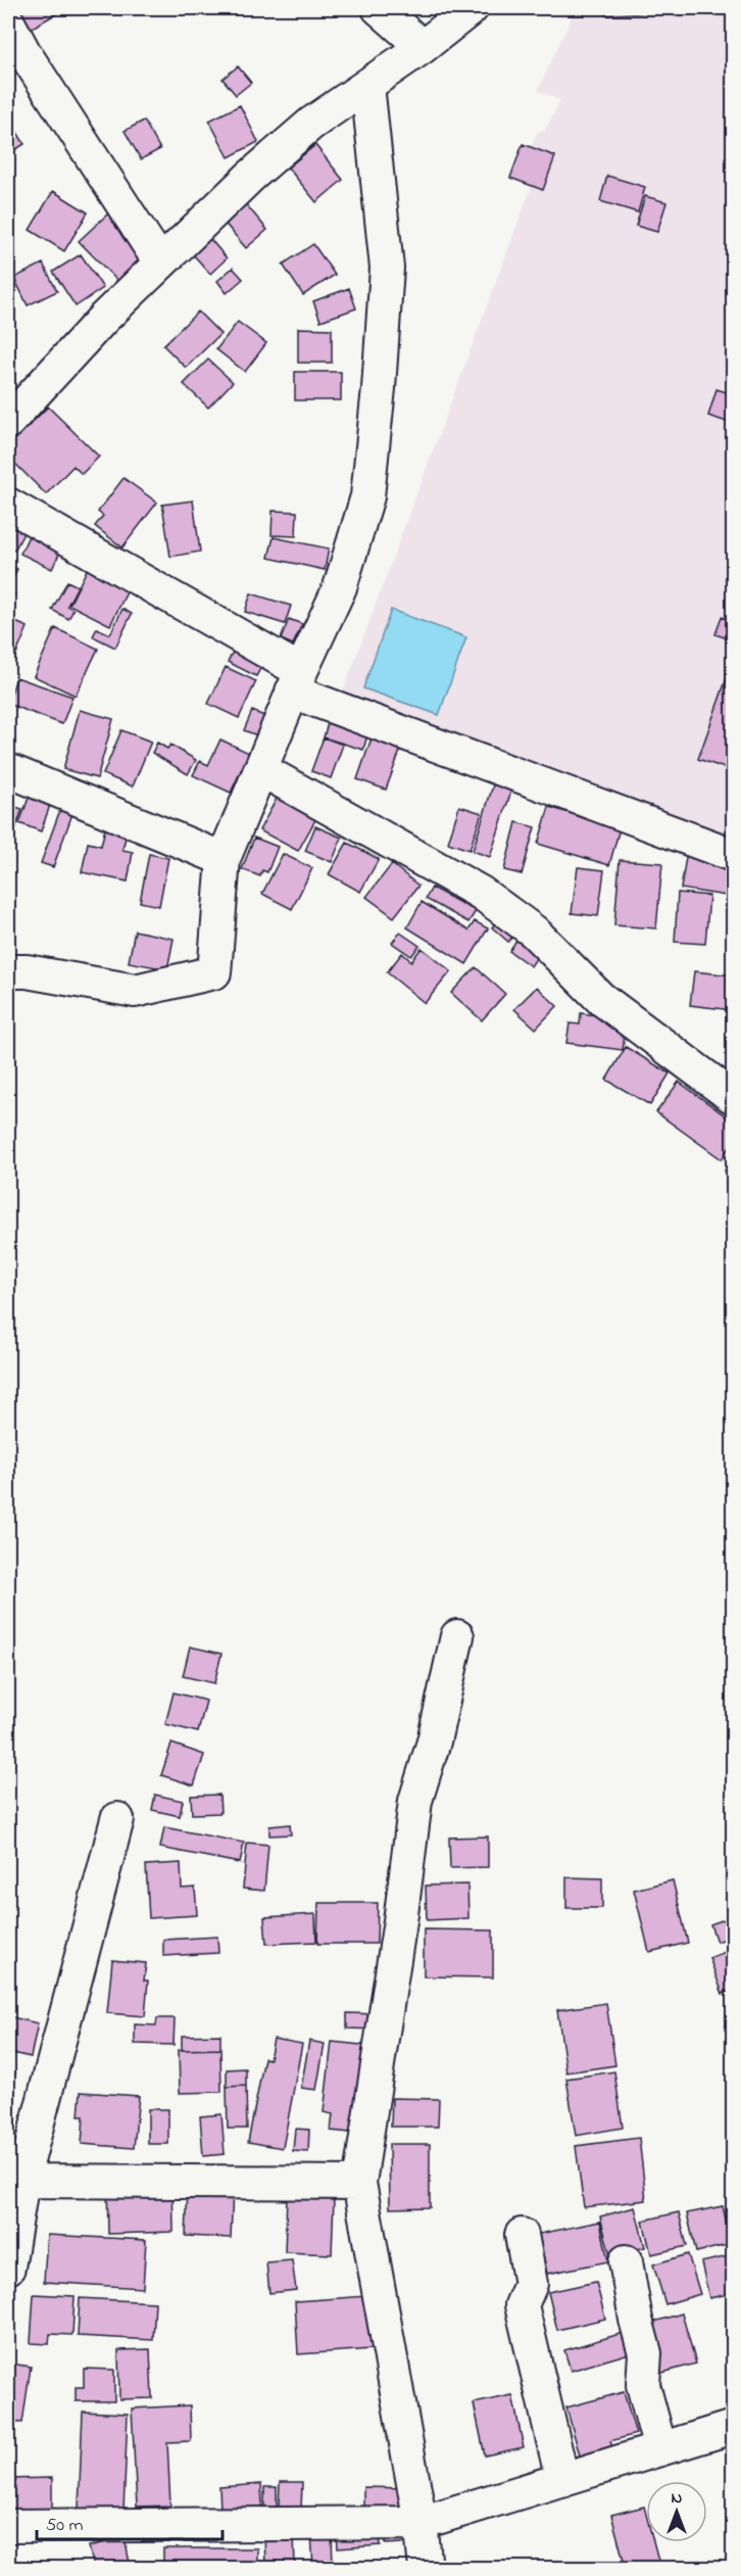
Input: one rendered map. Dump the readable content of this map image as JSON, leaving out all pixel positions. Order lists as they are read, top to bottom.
{
  "scale_bar": "50 m",
  "north": "top"
}
